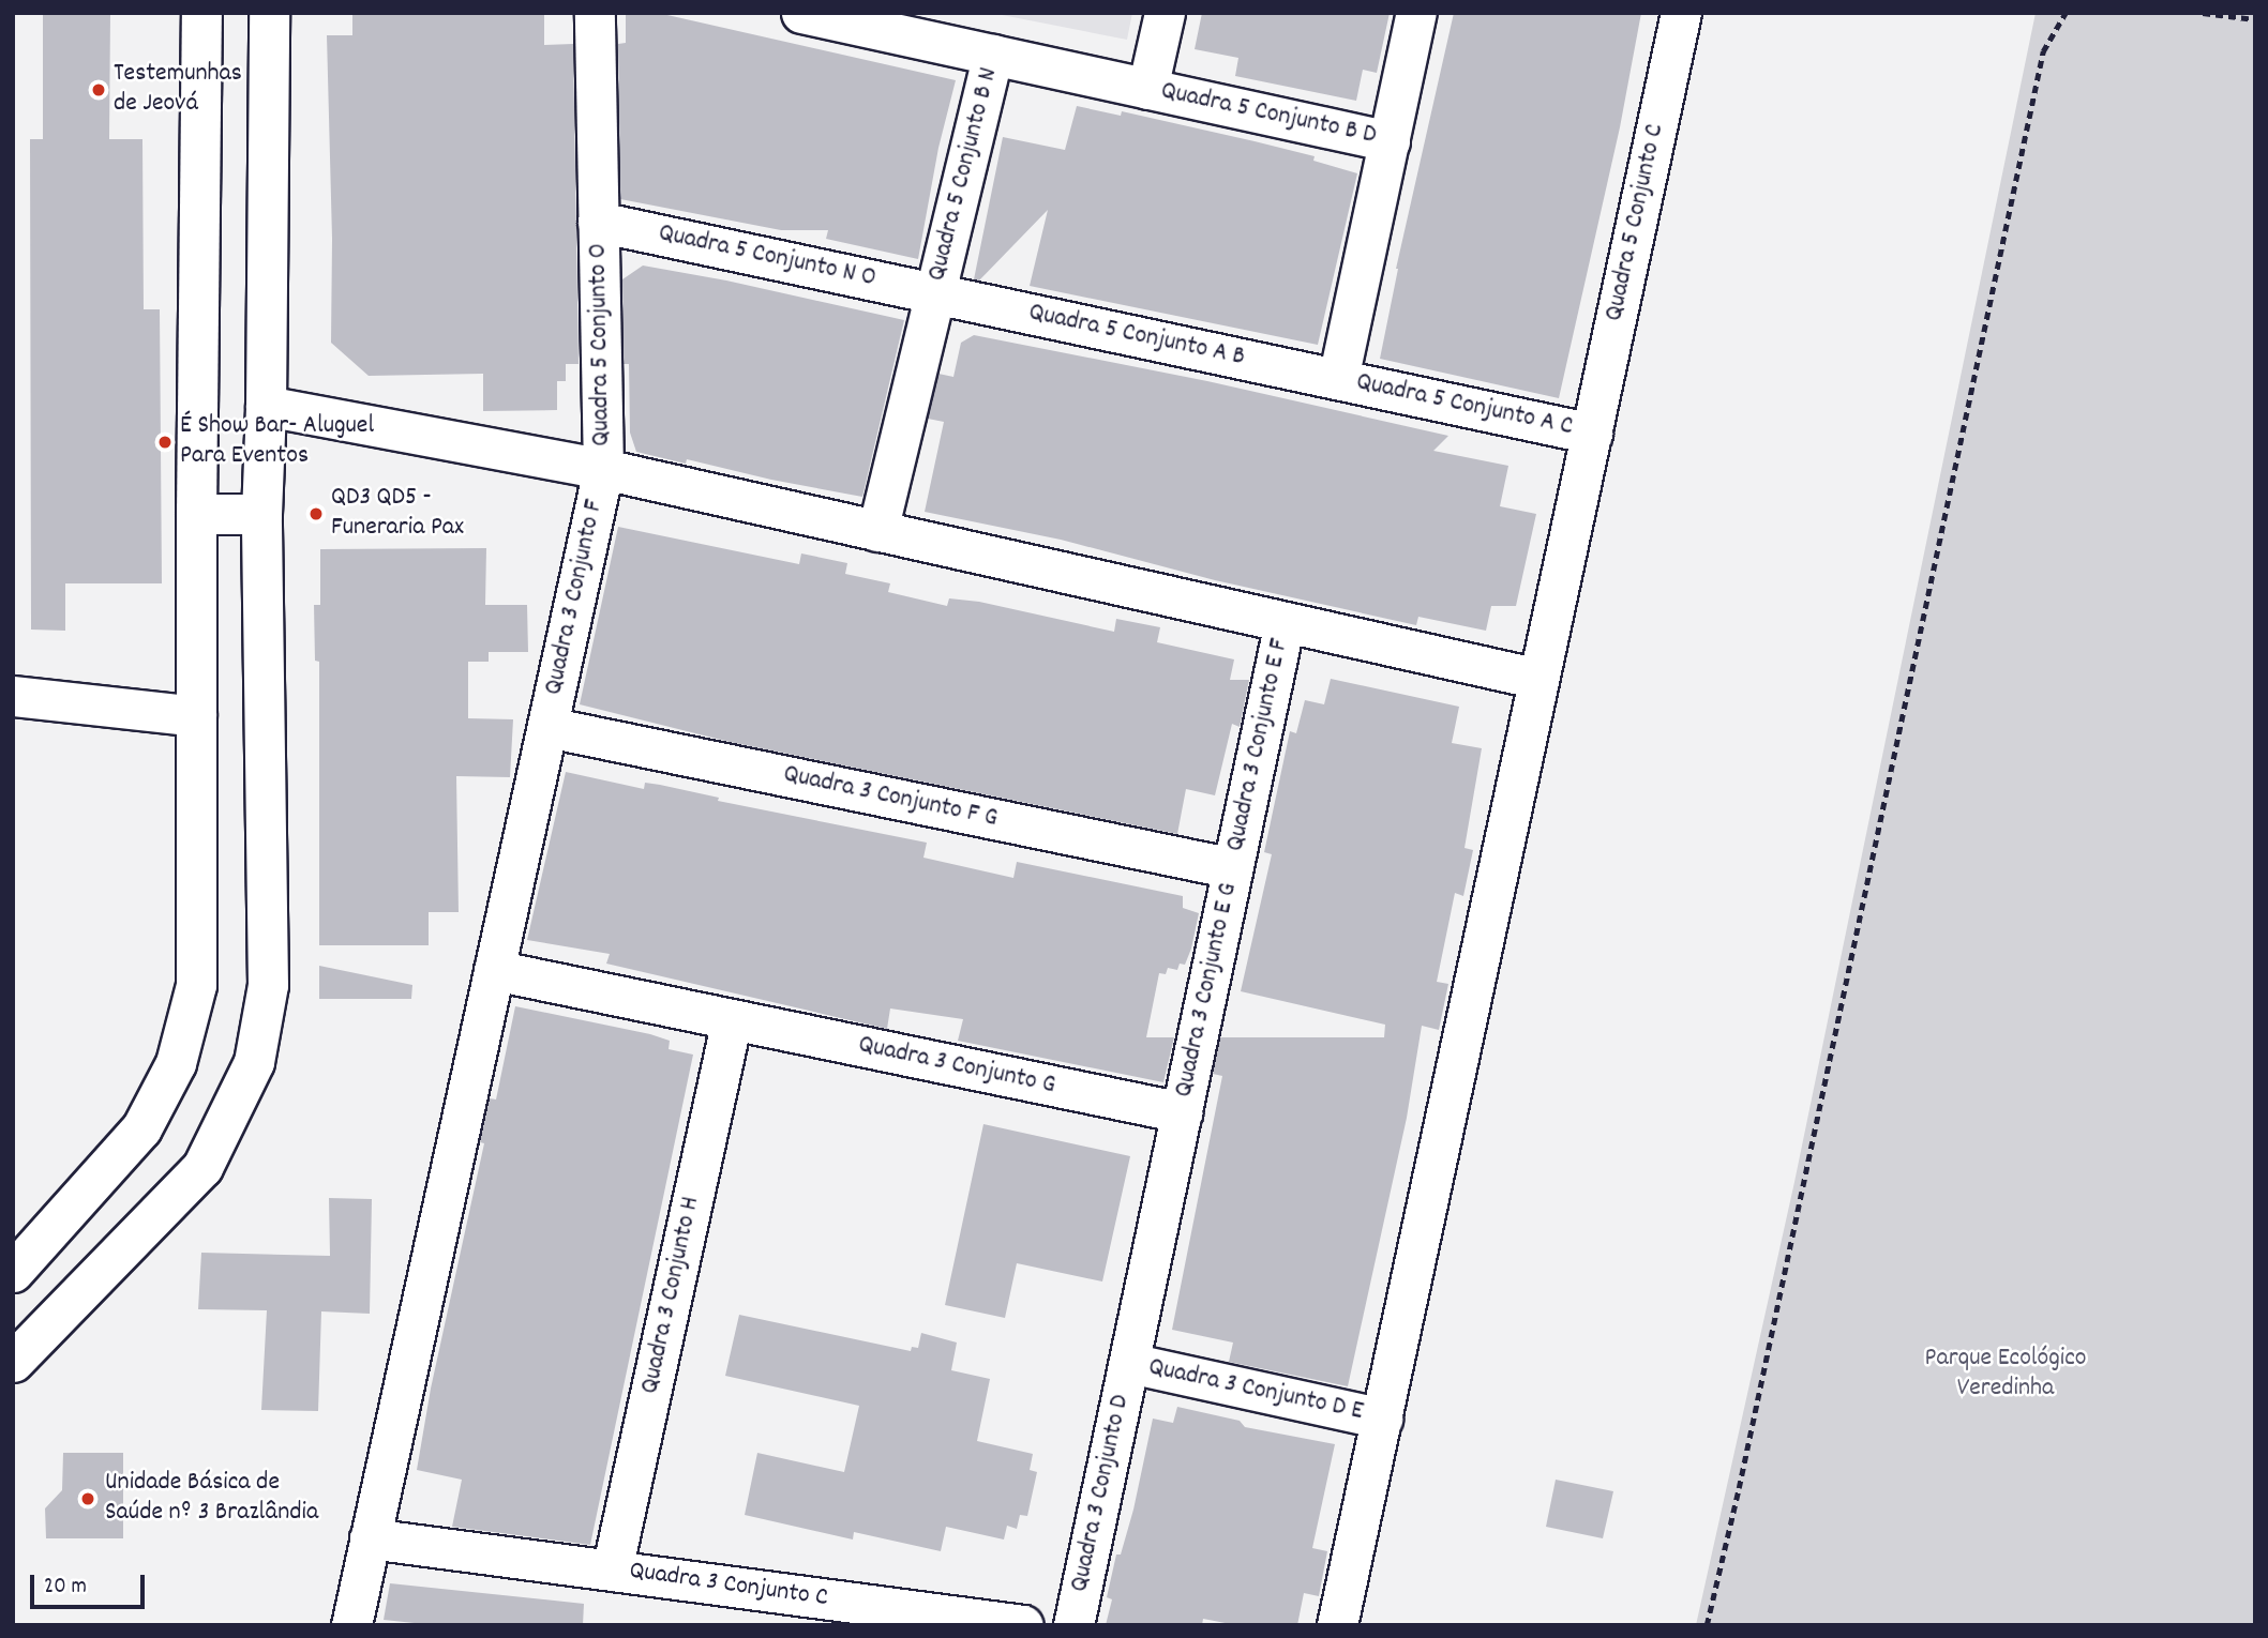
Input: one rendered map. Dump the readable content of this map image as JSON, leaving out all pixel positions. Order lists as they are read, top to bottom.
{
  "streets": {
    "street": [
      "Quadra 5 Conjunto B D",
      "Quadra 5 Conjunto B N",
      "Quadra 5 Conjunto C",
      "Quadra 5 Conjunto N O",
      "Quadra 5 Conjunto A B",
      "Quadra 5 Conjunto O",
      "Quadra 5 Conjunto A C",
      "Quadra 3 Conjunto F",
      "Quadra 3 Conjunto E F",
      "Quadra 3 Conjunto F G",
      "Quadra 3 Conjunto E G",
      "Quadra 3 Conjunto G",
      "Quadra 3 Conjunto H",
      "Quadra 3 Conjunto D E",
      "Quadra 3 Conjunto D",
      "Quadra 3 Conjunto C"
    ]
  },
  "crossings": [
    ["Quadra 5 Conjunto B D", "Quadra 5 Conjunto B N"],
    ["Quadra 5 Conjunto B N", "Quadra 5 Conjunto N O"],
    ["Quadra 5 Conjunto B N", "Quadra 5 Conjunto A B"],
    ["Quadra 5 Conjunto C", "Quadra 5 Conjunto A C"],
    ["Quadra 5 Conjunto C", "Quadra 3 Conjunto D E"],
    ["Quadra 5 Conjunto N O", "Quadra 5 Conjunto A B"],
    ["Quadra 5 Conjunto N O", "Quadra 5 Conjunto O"],
    ["Quadra 5 Conjunto A B", "Quadra 5 Conjunto A C"],
    ["Quadra 5 Conjunto O", "Quadra 3 Conjunto F"],
    ["Quadra 3 Conjunto F", "Quadra 3 Conjunto F G"],
    ["Quadra 3 Conjunto E F", "Quadra 3 Conjunto F G"],
    ["Quadra 3 Conjunto E F", "Quadra 3 Conjunto E G"],
    ["Quadra 3 Conjunto F G", "Quadra 3 Conjunto E G"],
    ["Quadra 3 Conjunto E G", "Quadra 3 Conjunto G"],
    ["Quadra 3 Conjunto E G", "Quadra 3 Conjunto D E"],
    ["Quadra 3 Conjunto E G", "Quadra 3 Conjunto D"],
    ["Quadra 3 Conjunto G", "Quadra 3 Conjunto H"],
    ["Quadra 3 Conjunto H", "Quadra 3 Conjunto C"],
    ["Quadra 3 Conjunto D E", "Quadra 3 Conjunto D"]
  ],
  "parks": ["Parque Ecológico Veredinha"],
  "places": [
    "Testemunhas de Jeová",
    "É Show Bar- Aluguel Para Eventos",
    "QD3 QD5 - Funeraria Pax",
    "Unidade Básica de Saúde nº 3 Brazlândia"
  ],
  "scale_bar": "20 m"
}
